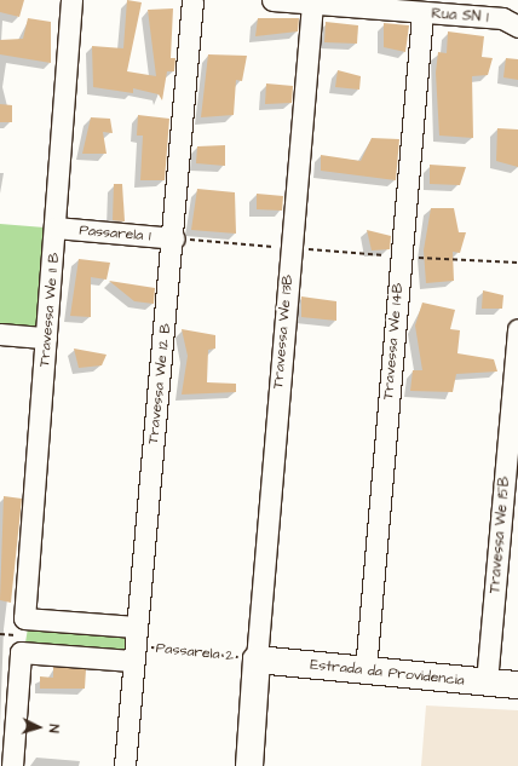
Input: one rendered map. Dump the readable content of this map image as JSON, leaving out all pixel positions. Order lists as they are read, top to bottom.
{
  "streets": {
    "main road": ["Travessa We 13B", "Estrada da Providencia"],
    "street": [
      "Rua SN 1",
      "Passarela 1",
      "Travessa We 11 B",
      "Travessa We 14B",
      "Travessa We 12 B",
      "Travessa We 15B"
    ],
    "path": ["Passarela 2"]
  },
  "crossings": [
    ["Rua SN 1", "Travessa We 13B"],
    ["Rua SN 1", "Travessa We 14B"],
    ["Passarela 1", "Travessa We 11 B"],
    ["Passarela 1", "Travessa We 12 B"],
    ["Travessa We 13B", "Passarela 2"],
    ["Travessa We 13B", "Estrada da Providencia"],
    ["Travessa We 14B", "Estrada da Providencia"],
    ["Travessa We 12 B", "Passarela 2"],
    ["Travessa We 15B", "Estrada da Providencia"],
    ["Passarela 2", "Estrada da Providencia"]
  ],
  "north": "right"
}
